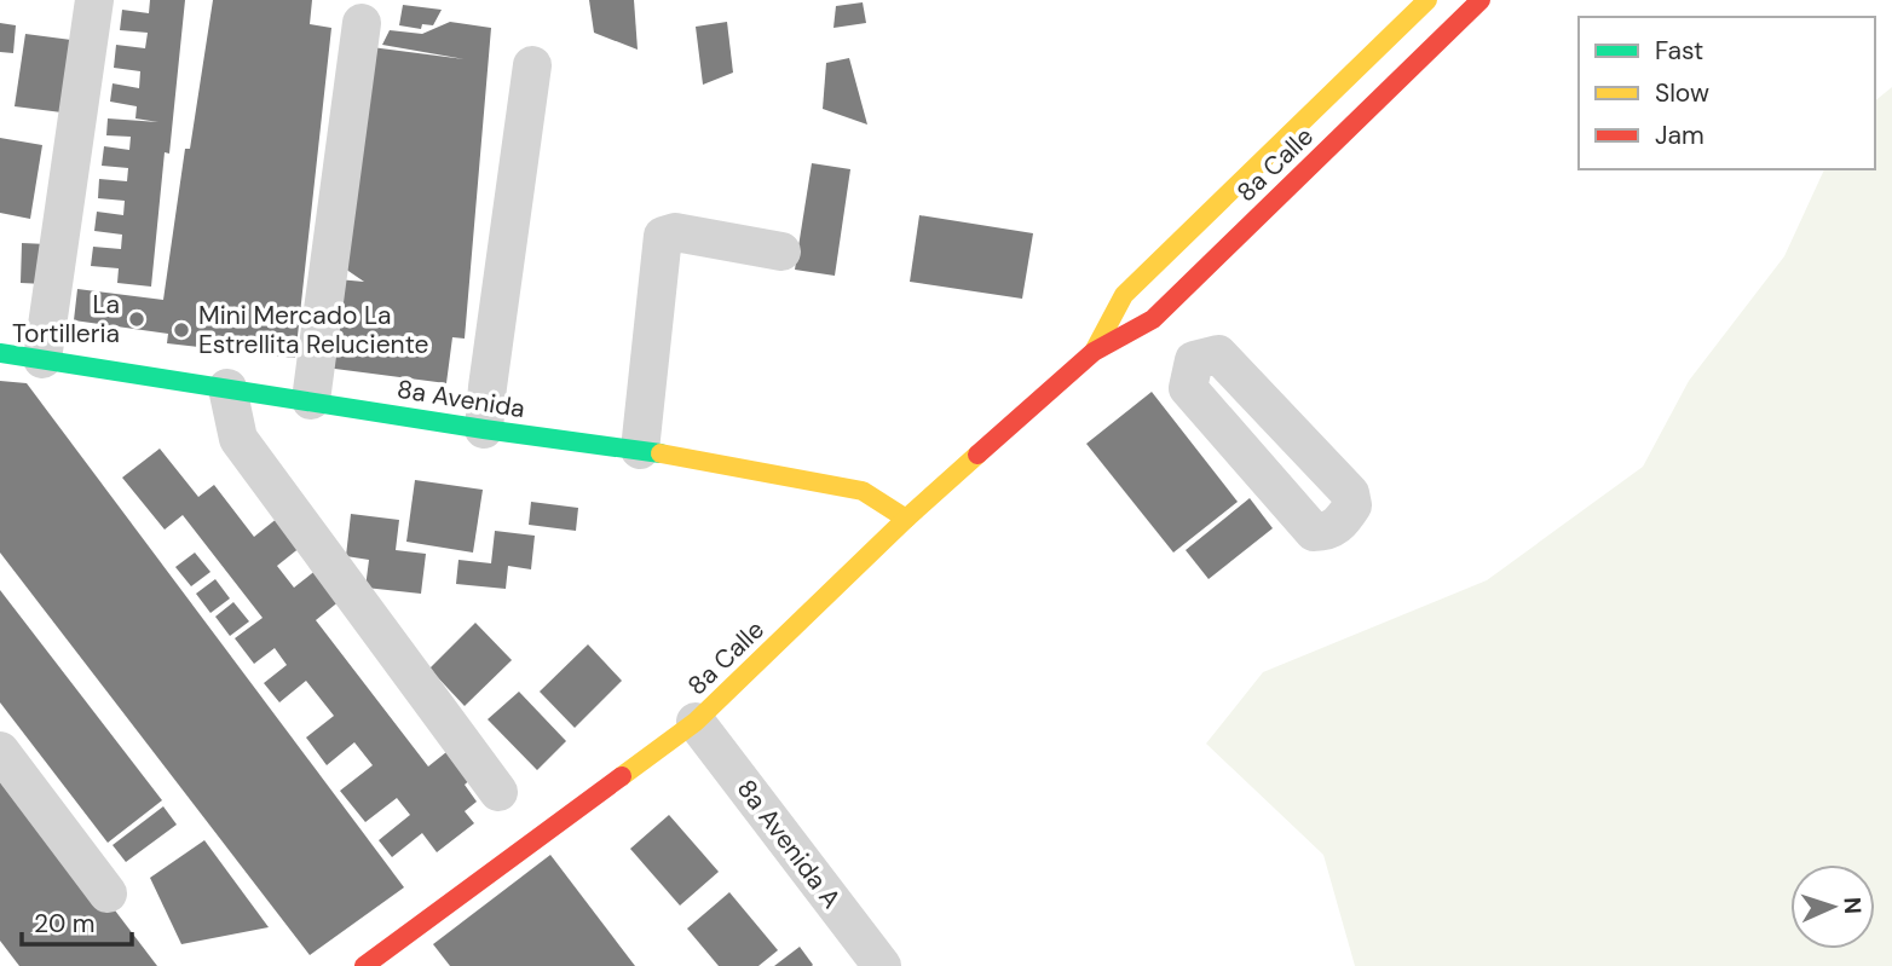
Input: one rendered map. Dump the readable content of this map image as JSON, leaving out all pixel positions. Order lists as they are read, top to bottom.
{
  "streets": {
    "street": ["8a Calle", "8a Avenida", "8a Avenida A"]
  },
  "crossings": [
    ["8a Calle", "8a Avenida"],
    ["8a Calle", "8a Avenida A"]
  ],
  "places": ["La Tortilleria", "Mini Mercado La Estrellita Reluciente"],
  "legend": ["Fast", "Slow", "Jam"],
  "scale_bar": "20 m",
  "north": "right"
}
